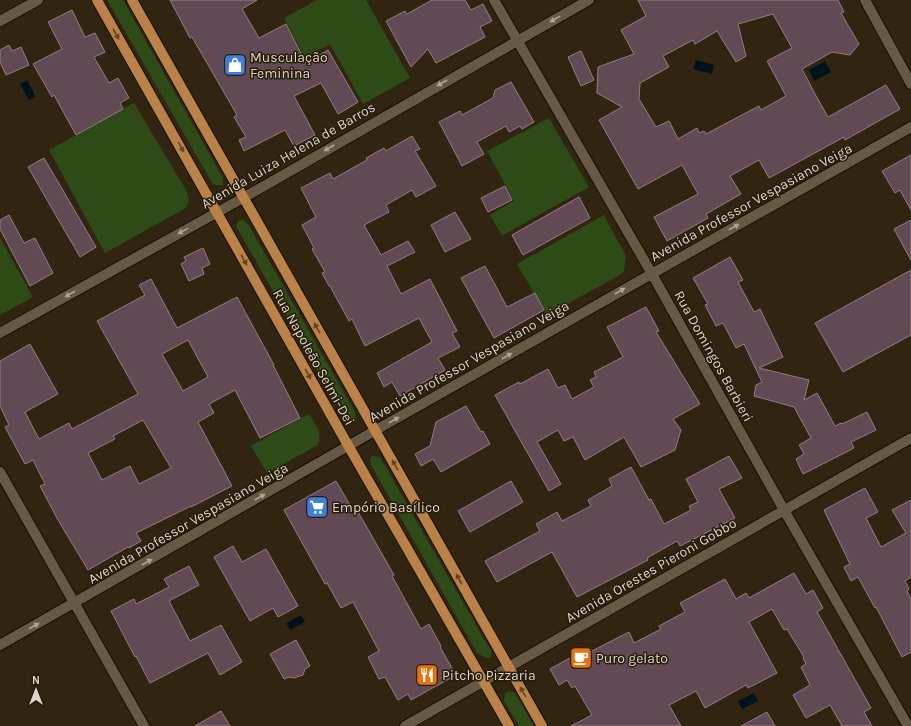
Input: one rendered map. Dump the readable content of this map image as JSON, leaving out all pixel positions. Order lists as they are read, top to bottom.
{
  "streets": {
    "main road": ["Rua Napoleão Selmi-Dei"],
    "street": [
      "Avenida Luiza Helena de Barros",
      "Avenida Professor Vespasiano Veiga",
      "Rua Domingos Barbieri",
      "Avenida Orestes Pieroni Gobbo"
    ]
  },
  "crossings": [
    ["Avenida Luiza Helena de Barros", "Rua Domingos Barbieri"],
    ["Avenida Luiza Helena de Barros", "Rua Napoleão Selmi-Dei"],
    ["Avenida Professor Vespasiano Veiga", "Rua Domingos Barbieri"],
    ["Avenida Professor Vespasiano Veiga", "Rua Napoleão Selmi-Dei"],
    ["Rua Domingos Barbieri", "Avenida Orestes Pieroni Gobbo"],
    ["Rua Napoleão Selmi-Dei", "Avenida Orestes Pieroni Gobbo"]
  ],
  "one_way": ["Avenida Luiza Helena de Barros", "Avenida Professor Vespasiano Veiga"],
  "places": {
    "shop": ["Musculação Feminina"],
    "supermarket": ["Empório Basílico"],
    "cafe": ["Puro gelato"],
    "restaurant": ["Pitcho Pizzaria"]
  },
  "north": "top"
}
